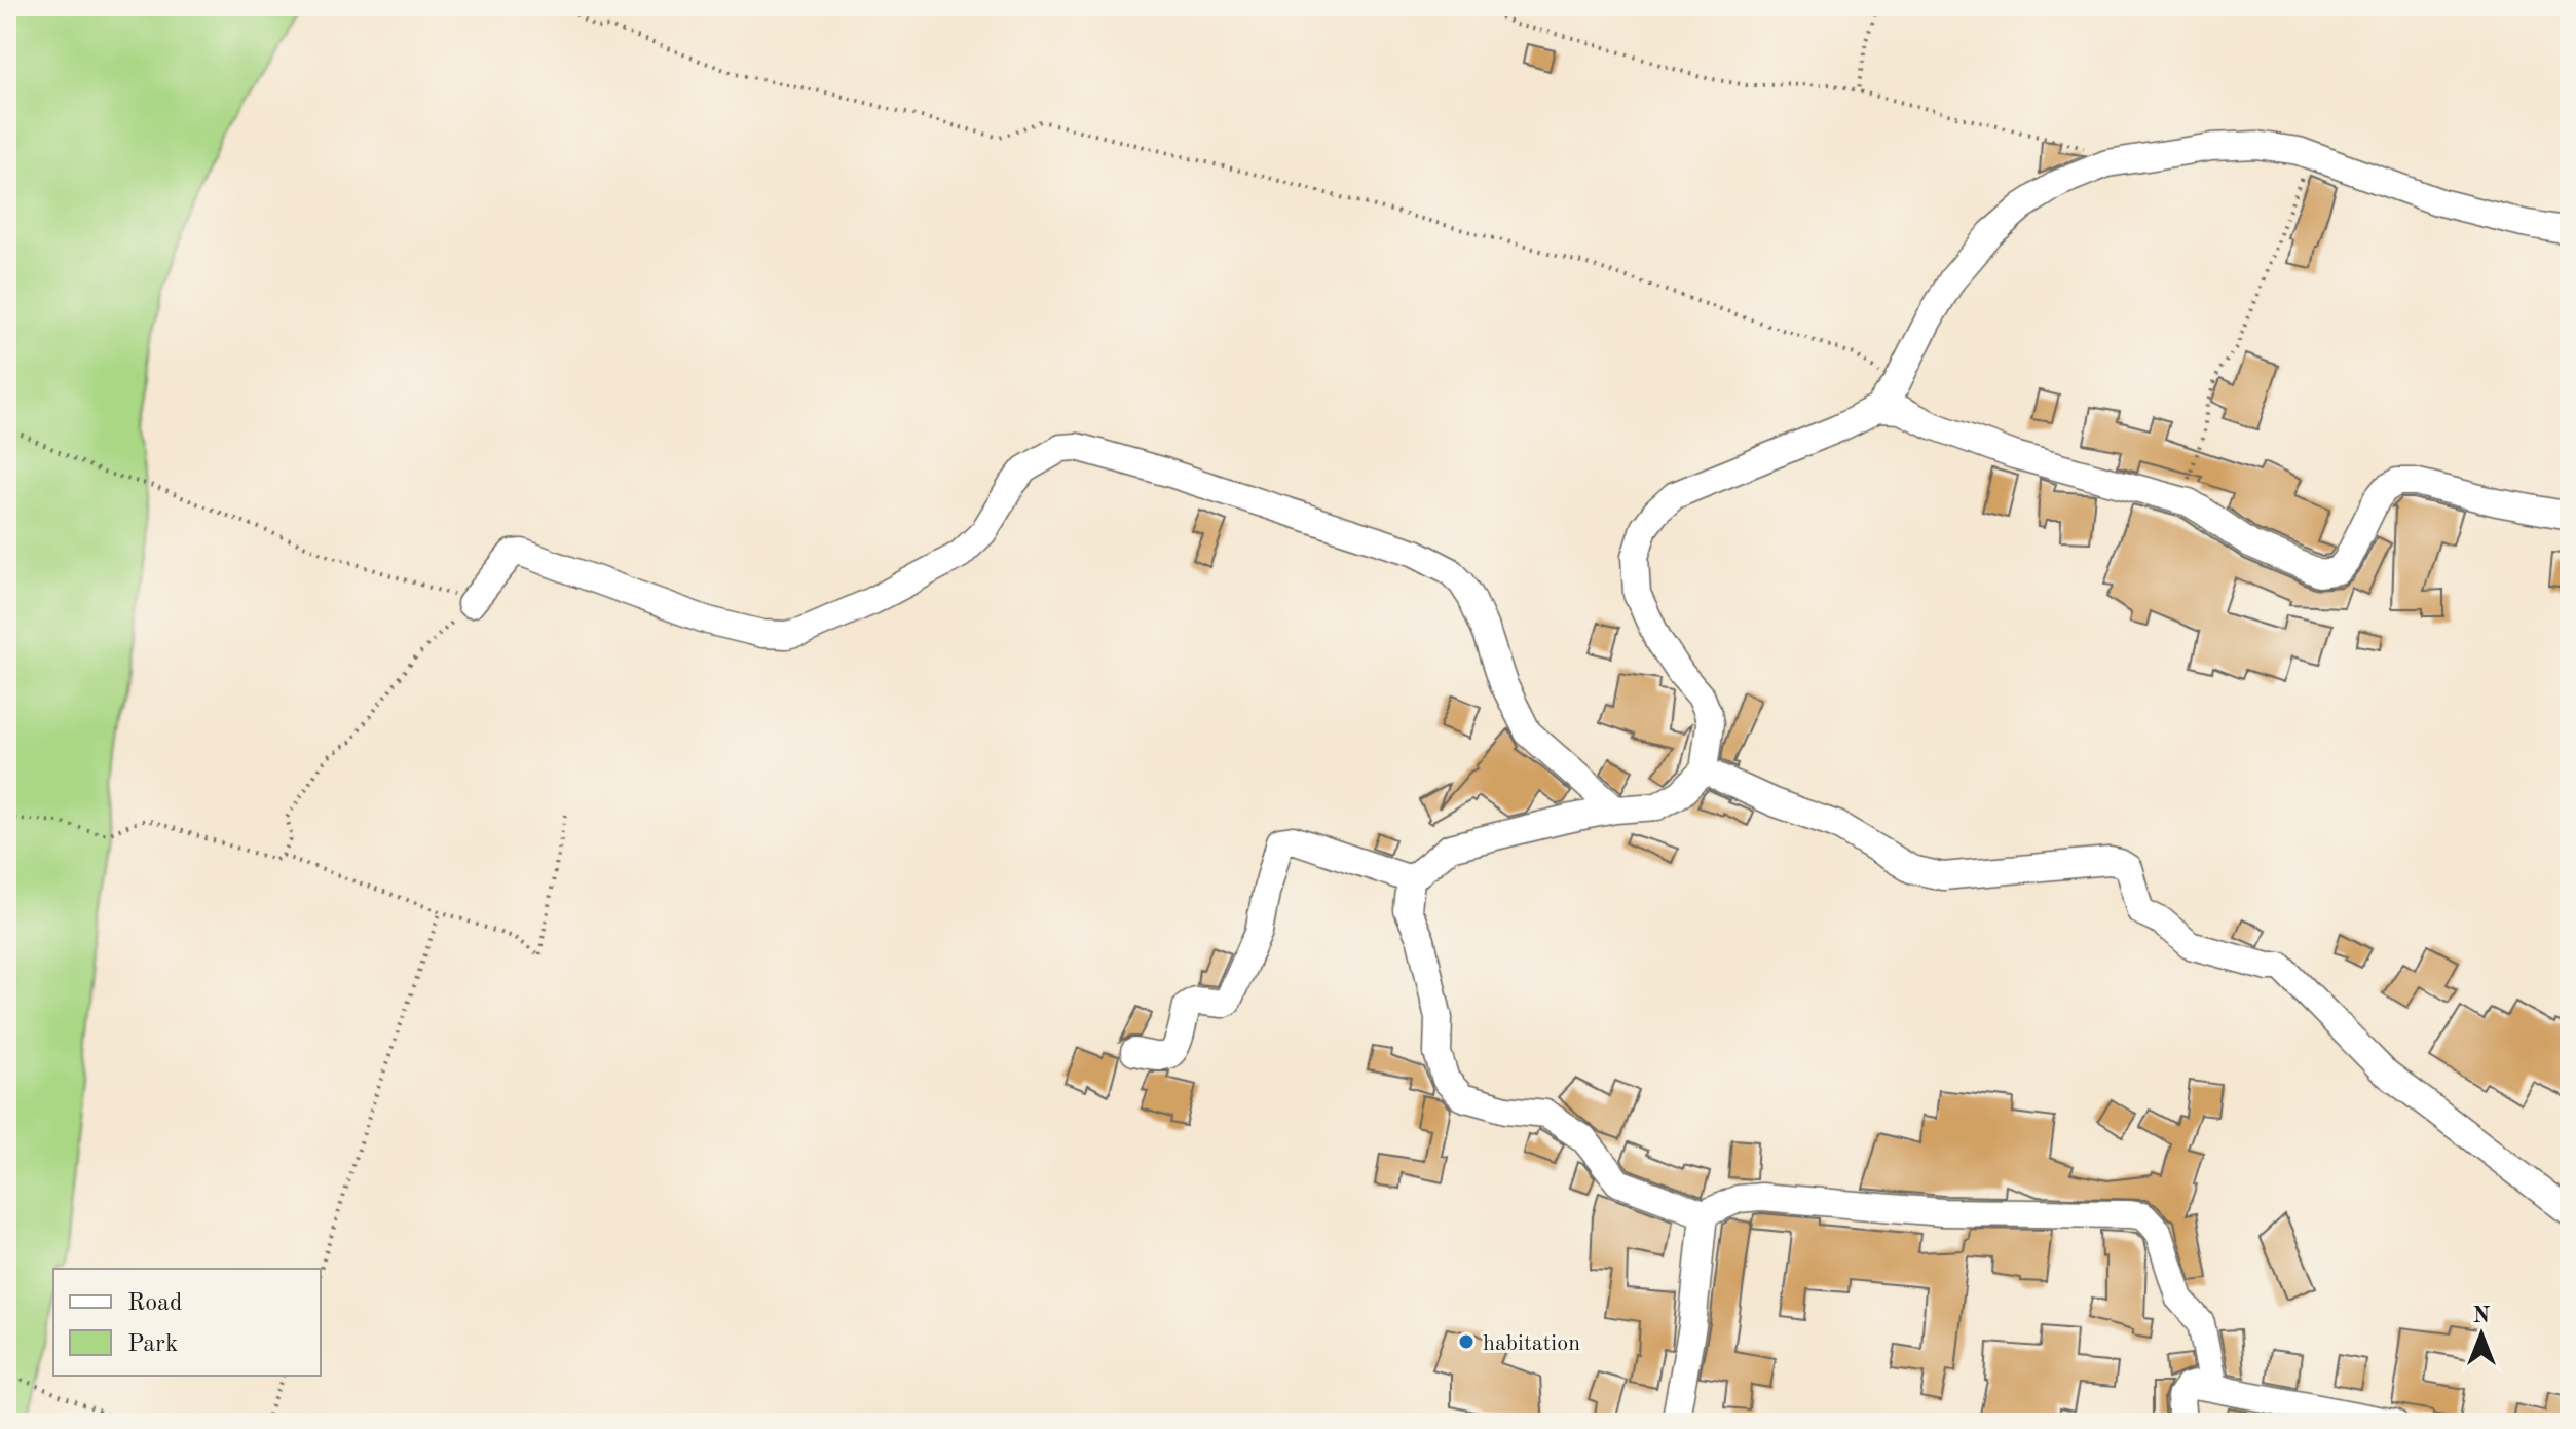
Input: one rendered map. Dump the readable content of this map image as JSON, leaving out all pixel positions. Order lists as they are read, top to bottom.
{
  "places": ["habitation"],
  "legend": ["Road", "Park"],
  "north": "top"
}
